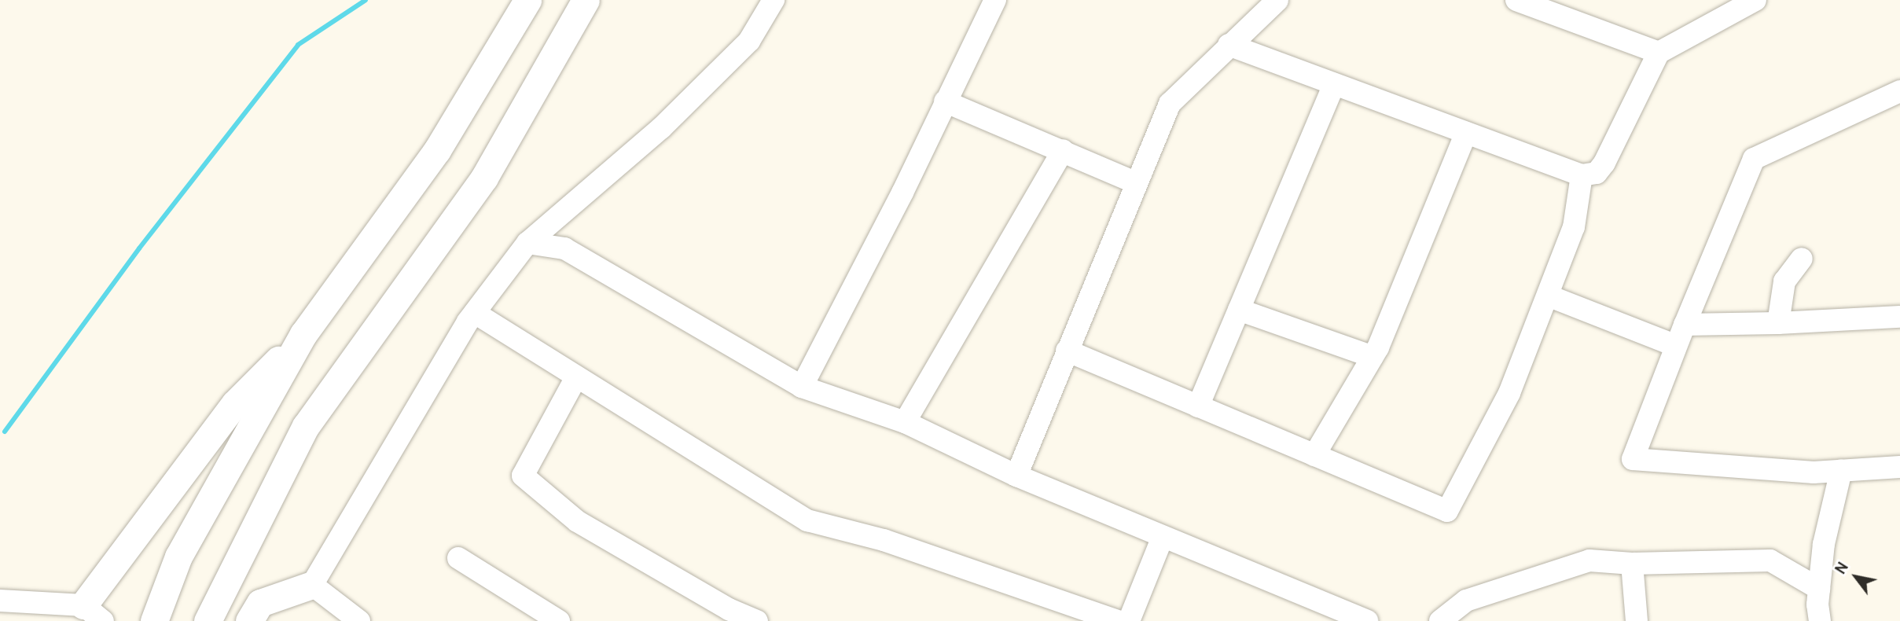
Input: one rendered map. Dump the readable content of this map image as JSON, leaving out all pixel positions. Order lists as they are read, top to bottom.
{
  "north": "top left"
}
